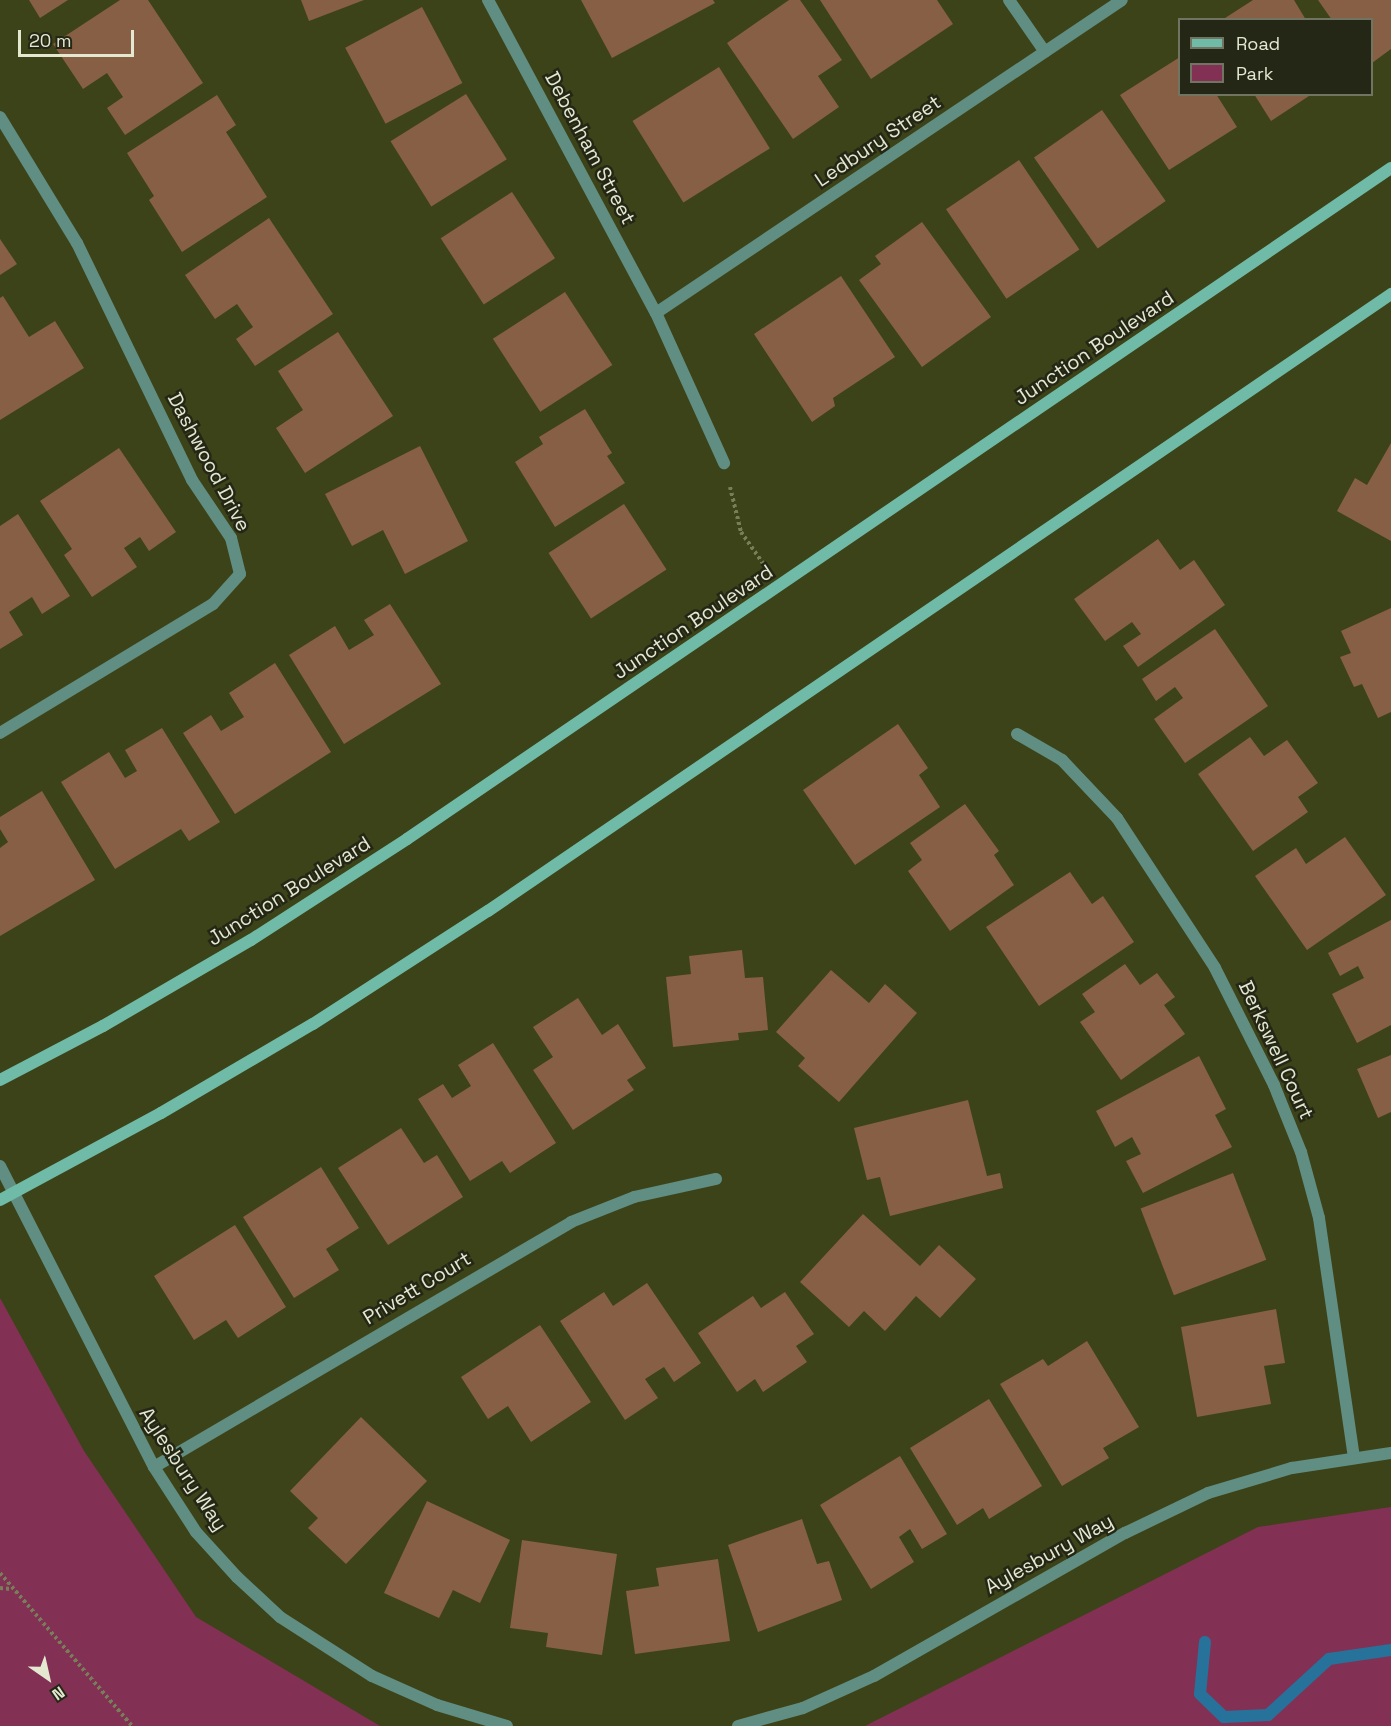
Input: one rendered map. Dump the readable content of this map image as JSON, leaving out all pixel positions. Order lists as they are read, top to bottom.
{
  "streets": {
    "main road": ["Junction Boulevard"],
    "street": [
      "Ledbury Street",
      "Debenham Street",
      "Dashwood Drive",
      "Berkswell Court",
      "Privett Court",
      "Aylesbury Way"
    ]
  },
  "crossings": [
    ["Ledbury Street", "Debenham Street"],
    ["Berkswell Court", "Aylesbury Way"],
    ["Privett Court", "Aylesbury Way"]
  ],
  "legend": ["Road", "Park"],
  "scale_bar": "20 m",
  "north": "bottom right"
}
